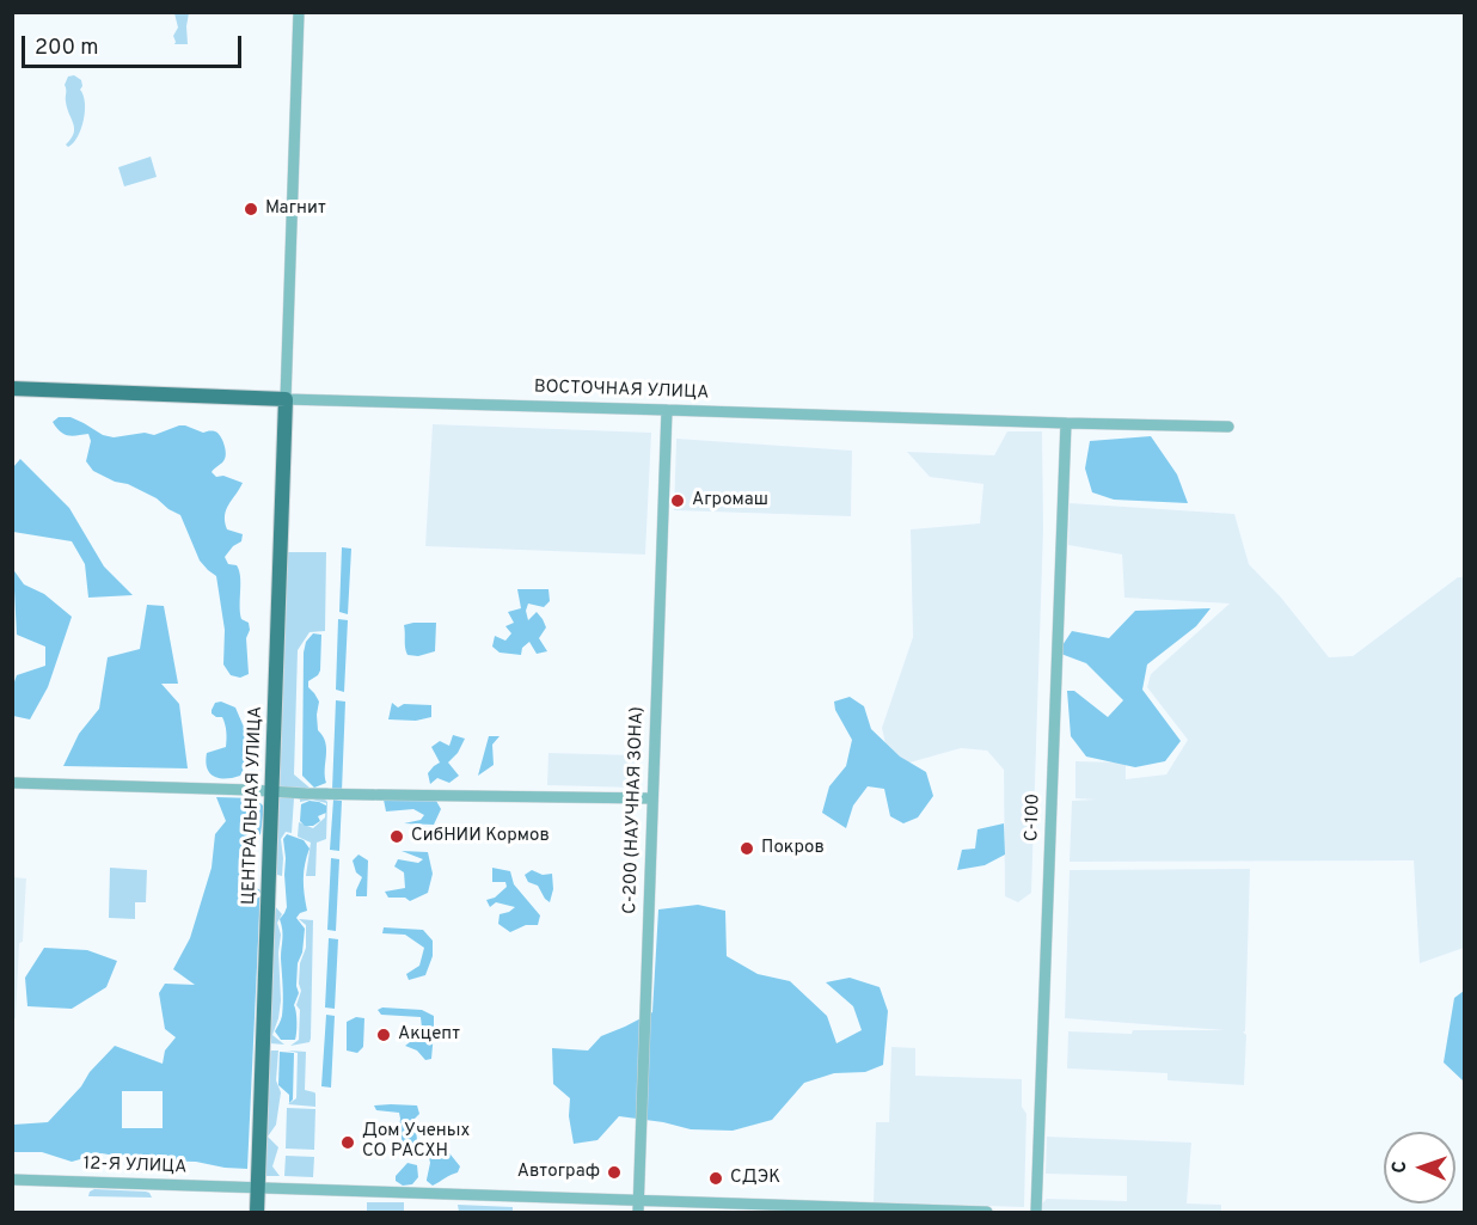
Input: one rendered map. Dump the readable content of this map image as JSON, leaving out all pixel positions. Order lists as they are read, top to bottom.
{
  "streets": {
    "main road": ["ВОСТОЧНАЯ УЛИЦА", "ЦЕНТРАЛЬНАЯ УЛИЦА"],
    "street": ["С-200 (НАУЧНАЯ ЗОНА)", "С-100", "12-Я УЛИЦА"]
  },
  "crossings": [
    ["ВОСТОЧНАЯ УЛИЦА", "ЦЕНТРАЛЬНАЯ УЛИЦА"],
    ["ВОСТОЧНАЯ УЛИЦА", "С-200 (НАУЧНАЯ ЗОНА)"],
    ["ВОСТОЧНАЯ УЛИЦА", "С-100"],
    ["ЦЕНТРАЛЬНАЯ УЛИЦА", "12-Я УЛИЦА"],
    ["С-200 (НАУЧНАЯ ЗОНА)", "12-Я УЛИЦА"]
  ],
  "places": [
    "Магнит",
    "Агромаш",
    "СибНИИ Кормов",
    "Покров",
    "Акцепт",
    "Дом Ученых СО РАСХН",
    "Автограф",
    "СДЭК"
  ],
  "scale_bar": "200 m",
  "north": "left"
}
